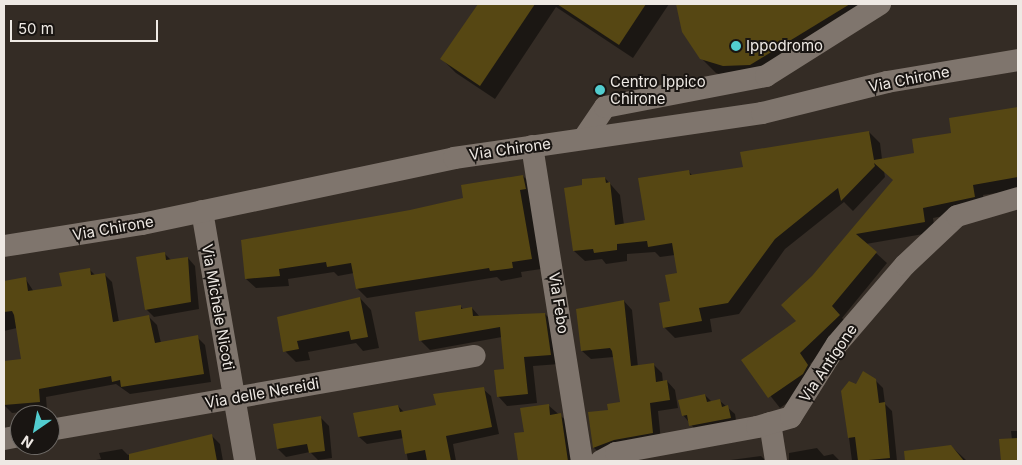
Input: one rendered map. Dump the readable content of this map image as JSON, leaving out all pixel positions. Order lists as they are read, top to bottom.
{
  "streets": {
    "street": [
      "Via Chirone",
      "Via Febo",
      "Via Michele Nicoti",
      "Via Antigone",
      "Via delle Nereidi"
    ]
  },
  "crossings": [
    ["Via Chirone", "Via Febo"],
    ["Via Chirone", "Via Michele Nicoti"],
    ["Via Michele Nicoti", "Via delle Nereidi"]
  ],
  "places": ["Ippodromo", "Centro Ippico Chirone"],
  "scale_bar": "50 m",
  "north": "bottom left"
}
